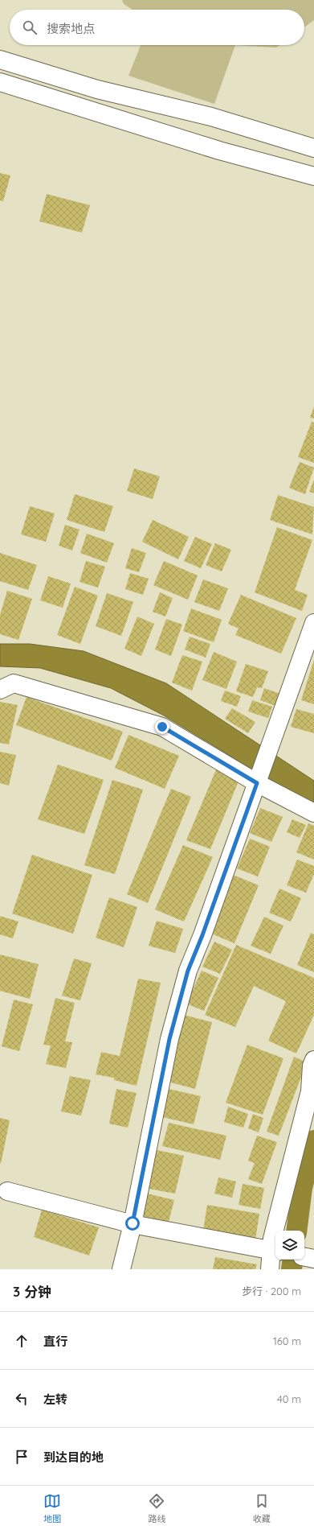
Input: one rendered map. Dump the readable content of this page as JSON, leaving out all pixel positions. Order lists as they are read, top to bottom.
{
  "page": {
    "search": "搜索地点",
    "heading": ["3 分钟", "步行 · 200 m"],
    "list": [
      ["直行", "160 m"],
      ["左转", "40 m"],
      "到达目的地"
    ],
    "nav": ["地图", "路线", "收藏"]
  }
}
